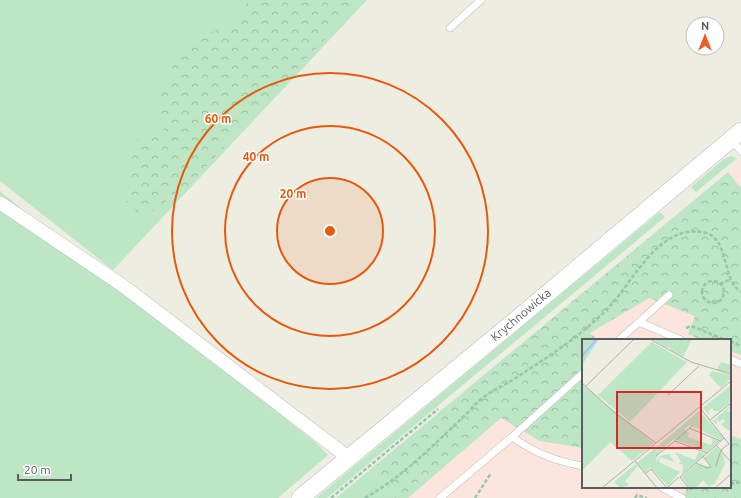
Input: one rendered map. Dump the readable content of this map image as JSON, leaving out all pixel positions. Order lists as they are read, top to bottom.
{
  "streets": {
    "street": ["Krychnowicka"]
  },
  "scale_bar": "20 m",
  "north": "top",
  "rings": ["60 m", "40 m", "20 m"]
}
